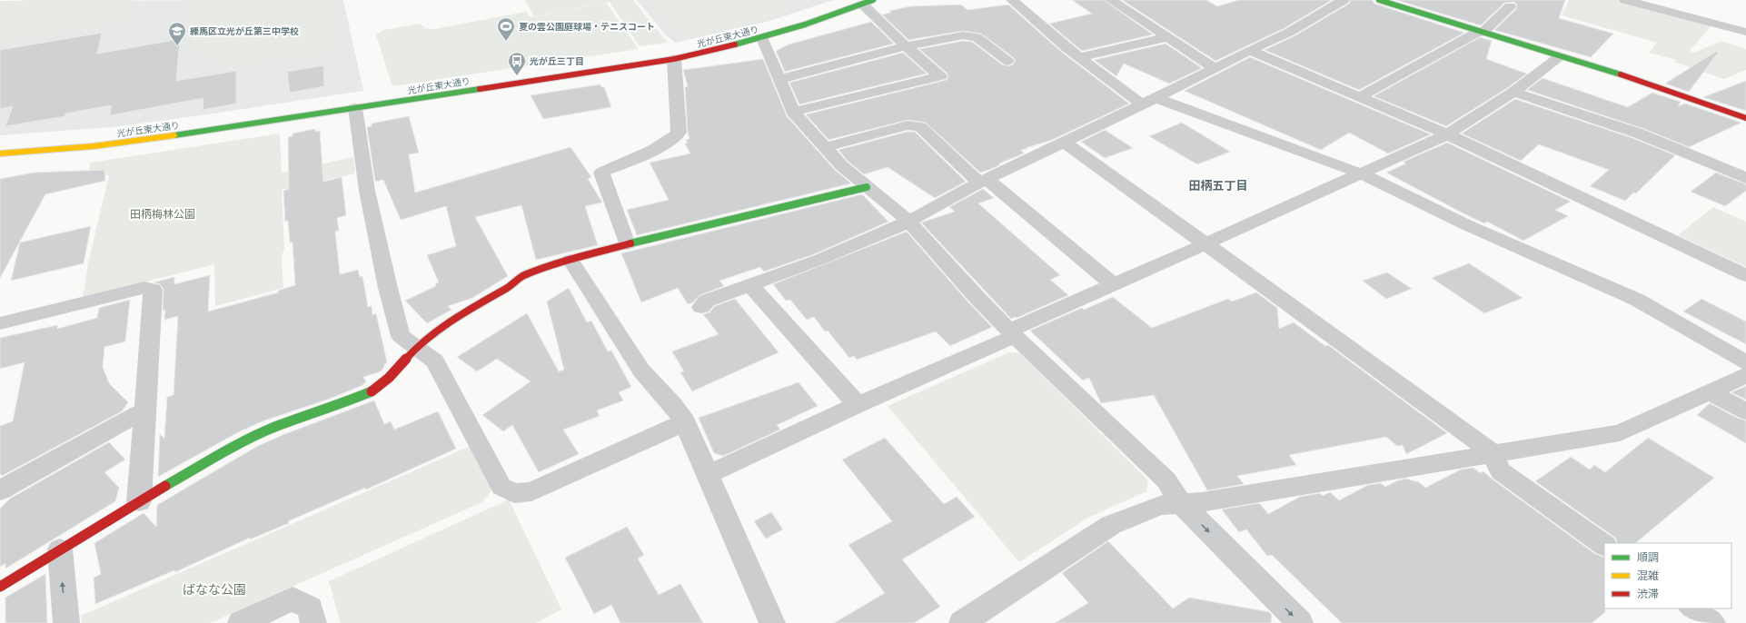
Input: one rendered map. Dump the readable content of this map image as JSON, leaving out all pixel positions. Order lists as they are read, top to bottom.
{
  "streets": {
    "street": ["光が丘東大通り"]
  },
  "districts": ["田柄五丁目"],
  "parks": ["田柄梅林公園", "ばなな公園"],
  "places": {
    "sports": ["夏の雲公園庭球場・テニスコート"],
    "school or university": ["練馬区立光が丘第三中学校"],
    "bus stop": ["光が丘三丁目"]
  },
  "legend": ["順調", "混雑", "渋滞"]
}
